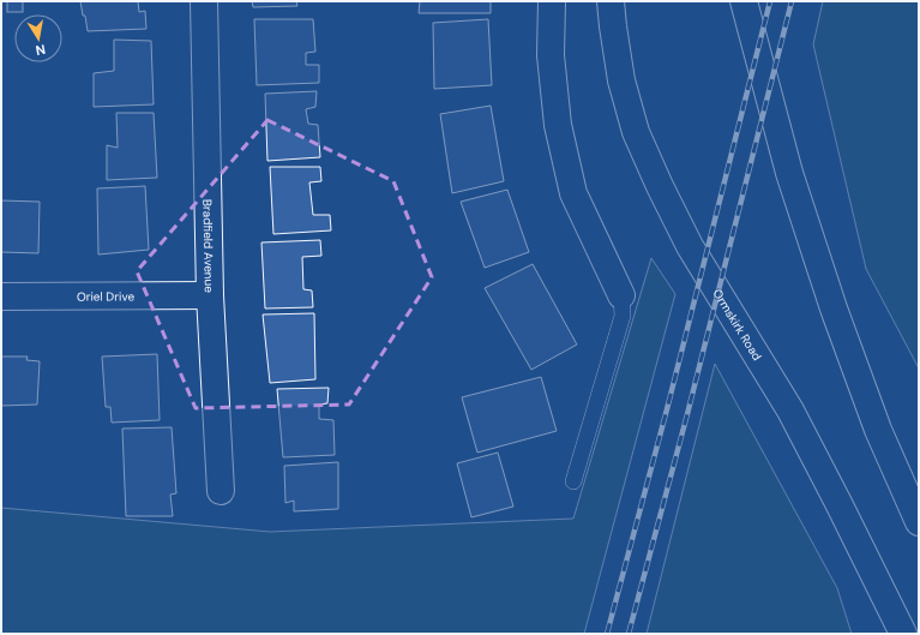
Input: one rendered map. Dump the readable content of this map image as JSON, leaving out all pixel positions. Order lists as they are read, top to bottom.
{
  "streets": {
    "main road": ["Bradfield Avenue", "Oriel Drive", "Ormskirk Road"]
  },
  "crossings": [
    ["Bradfield Avenue", "Oriel Drive"]
  ],
  "north": "bottom"
}
